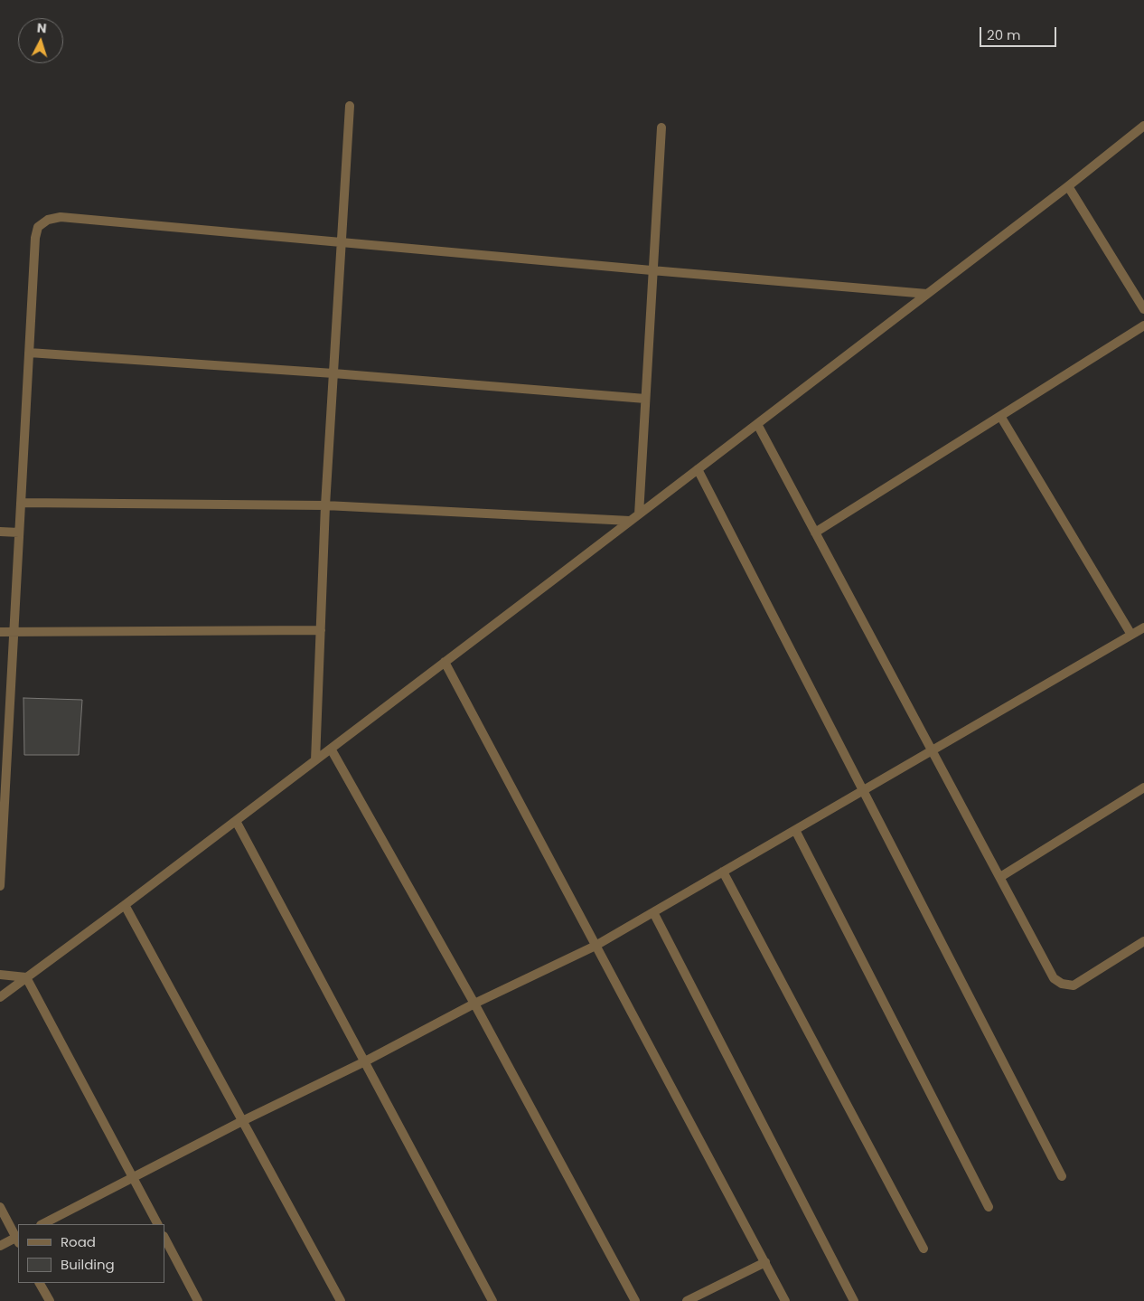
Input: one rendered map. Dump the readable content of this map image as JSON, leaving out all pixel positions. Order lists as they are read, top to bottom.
{
  "legend": ["Road", "Building"],
  "scale_bar": "20 m",
  "north": "top"
}
